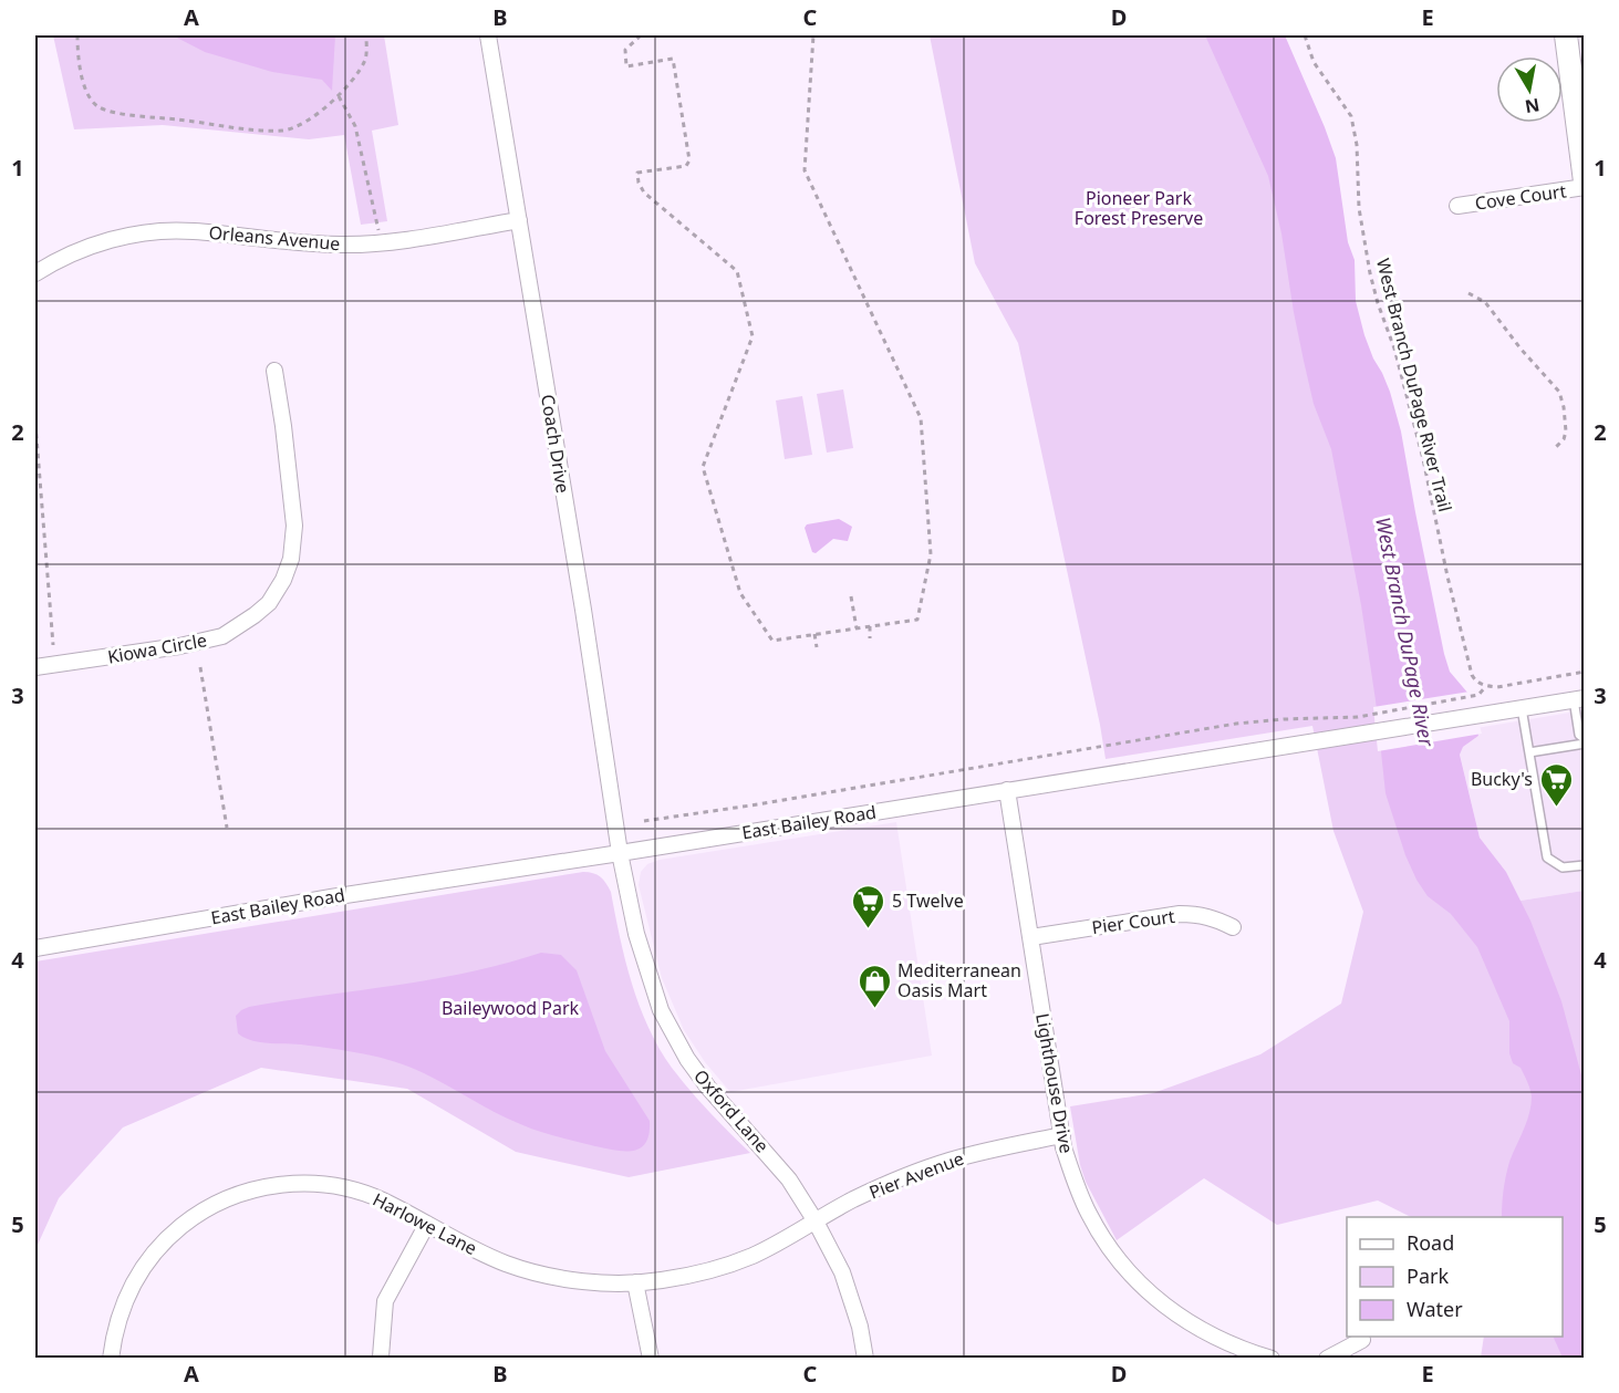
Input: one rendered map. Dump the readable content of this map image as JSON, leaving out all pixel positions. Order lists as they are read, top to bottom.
{
  "streets": {
    "street": [
      "Cove Court",
      "Orleans Avenue",
      "Coach Drive",
      "Kiowa Circle",
      "East Bailey Road",
      "Pier Court",
      "Lighthouse Drive",
      "Oxford Lane",
      "Pier Avenue",
      "Harlowe Lane"
    ],
    "path": ["West Branch DuPage River Trail"]
  },
  "crossings": [
    ["Orleans Avenue", "Coach Drive"],
    ["Coach Drive", "East Bailey Road"],
    ["Coach Drive", "Oxford Lane"],
    ["East Bailey Road", "Lighthouse Drive"],
    ["East Bailey Road", "Oxford Lane"],
    ["Pier Court", "Lighthouse Drive"],
    ["Lighthouse Drive", "Pier Avenue"],
    ["Oxford Lane", "Pier Avenue"],
    ["Oxford Lane", "Harlowe Lane"],
    ["Pier Avenue", "Harlowe Lane"]
  ],
  "water": ["West Branch DuPage River"],
  "parks": ["Pioneer Park Forest Preserve", "Baileywood Park"],
  "places": {
    "supermarket": ["Bucky's", "5 Twelve"],
    "shop": ["Mediterranean Oasis Mart"]
  },
  "legend": ["Road", "Park", "Water"],
  "north": "bottom",
  "grid": {
    "columns": [
      "A",
      "B",
      "C",
      "D",
      "E"
    ],
    "rows": [
      "1",
      "2",
      "3",
      "4",
      "5"
    ]
  }
}
